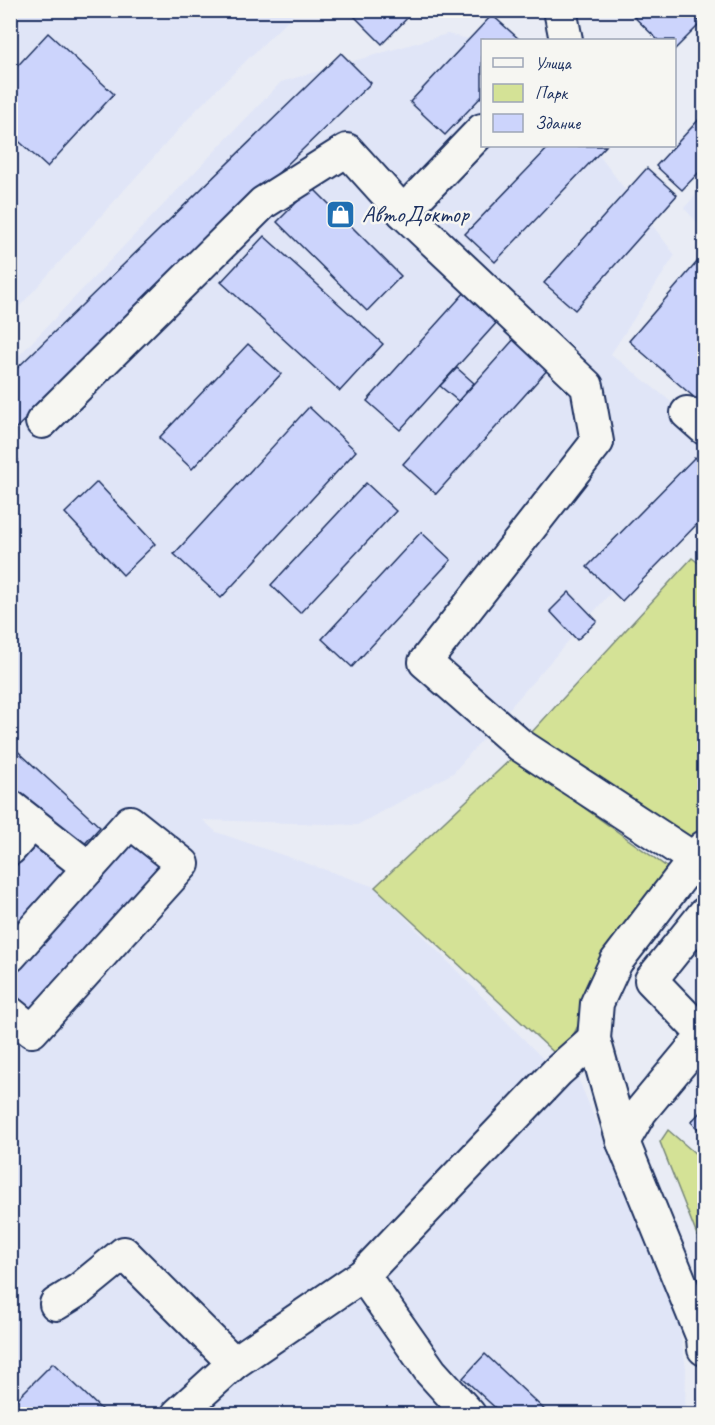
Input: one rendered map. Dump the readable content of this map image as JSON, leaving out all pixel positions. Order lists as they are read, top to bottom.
{
  "places": {
    "shop": ["АвтоДоктор"]
  },
  "legend": ["Улица", "Парк", "Здание"]
}
